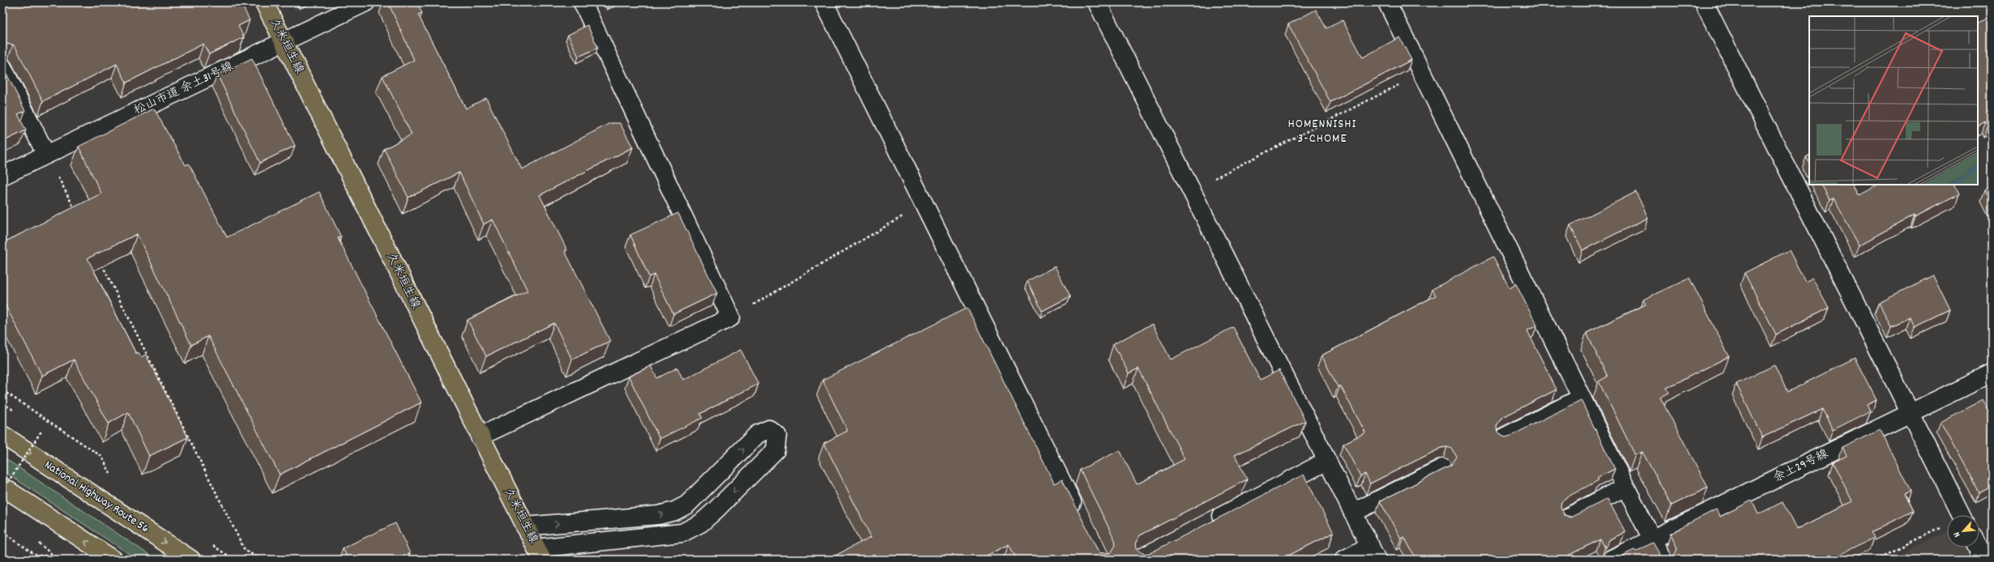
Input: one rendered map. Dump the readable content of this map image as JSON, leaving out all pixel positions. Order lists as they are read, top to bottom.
{
  "streets": {
    "main road": ["久米垣生線", "National Highway Route 56"],
    "street": ["松山市道 余土31号線", "余土29号線"]
  },
  "crossings": [
    ["久米垣生線", "松山市道 余土31号線"]
  ],
  "districts": ["HOMENNISHI 3-CHOME"],
  "north": "bottom left"
}
